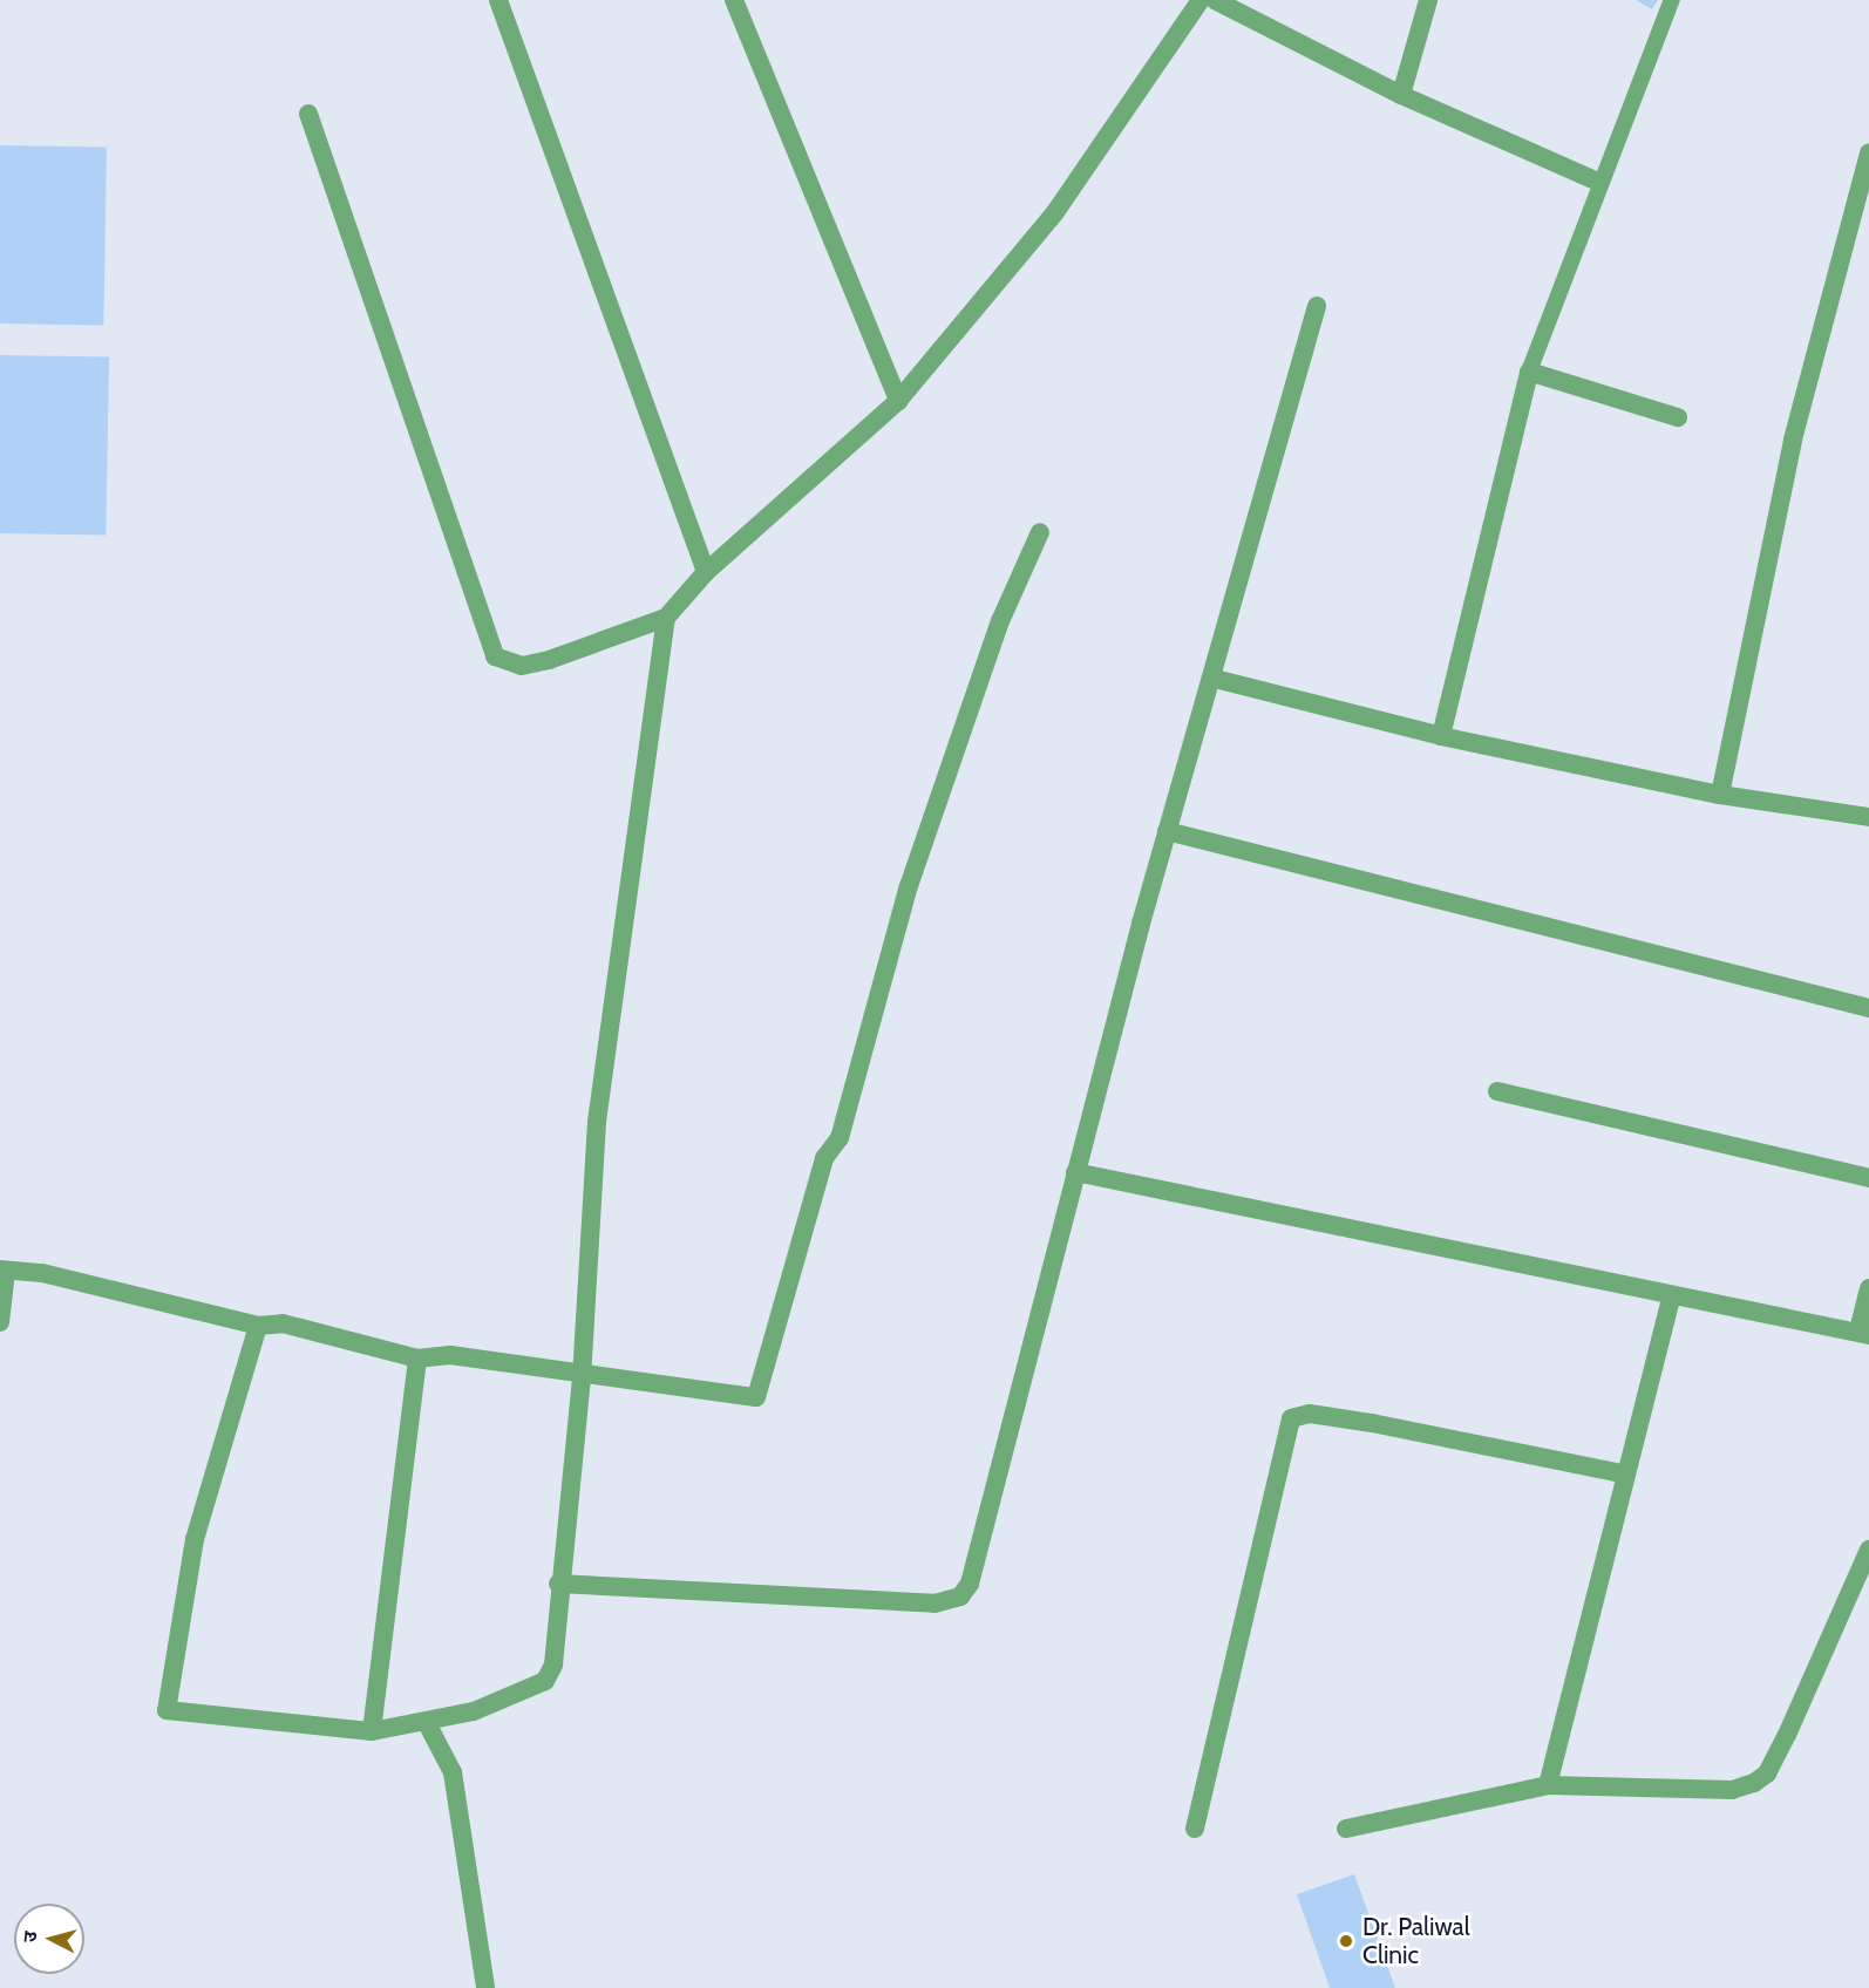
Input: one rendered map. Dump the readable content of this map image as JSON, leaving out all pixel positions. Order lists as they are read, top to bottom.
{
  "places": ["Dr. Paliwal Clinic"],
  "north": "left"
}
